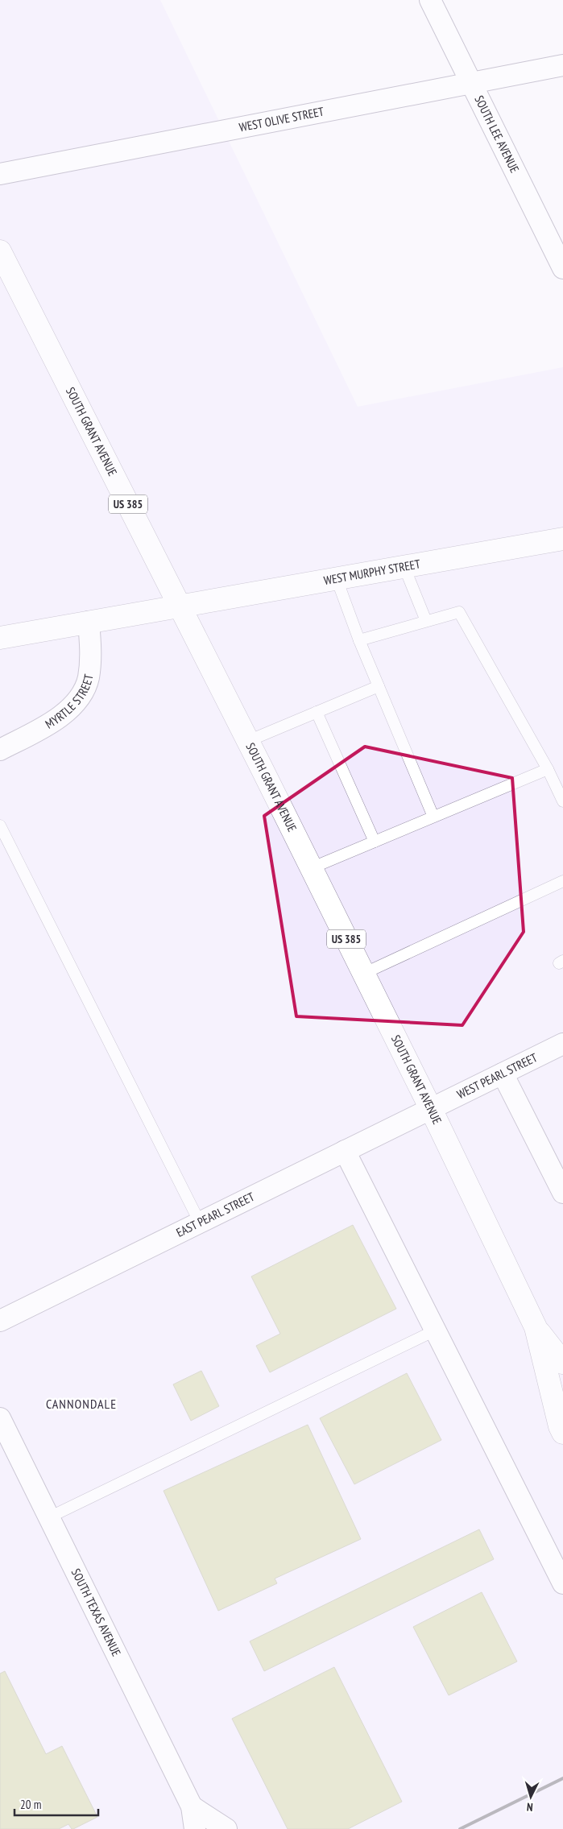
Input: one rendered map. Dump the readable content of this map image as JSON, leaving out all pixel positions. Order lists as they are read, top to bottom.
{
  "streets": {
    "main road": ["SOUTH GRANT AVENUE", "US 385", "WEST MURPHY STREET"],
    "street": [
      "WEST OLIVE STREET",
      "SOUTH LEE AVENUE",
      "MYRTLE STREET",
      "WEST PEARL STREET",
      "EAST PEARL STREET",
      "SOUTH TEXAS AVENUE"
    ]
  },
  "crossings": [
    ["WEST OLIVE STREET", "SOUTH LEE AVENUE"],
    ["SOUTH GRANT AVENUE", "WEST MURPHY STREET"],
    ["SOUTH GRANT AVENUE", "WEST PEARL STREET"],
    ["SOUTH GRANT AVENUE", "EAST PEARL STREET"],
    ["WEST MURPHY STREET", "MYRTLE STREET"],
    ["WEST PEARL STREET", "EAST PEARL STREET"]
  ],
  "districts": ["CANNONDALE"],
  "scale_bar": "20 m",
  "north": "bottom"
}
